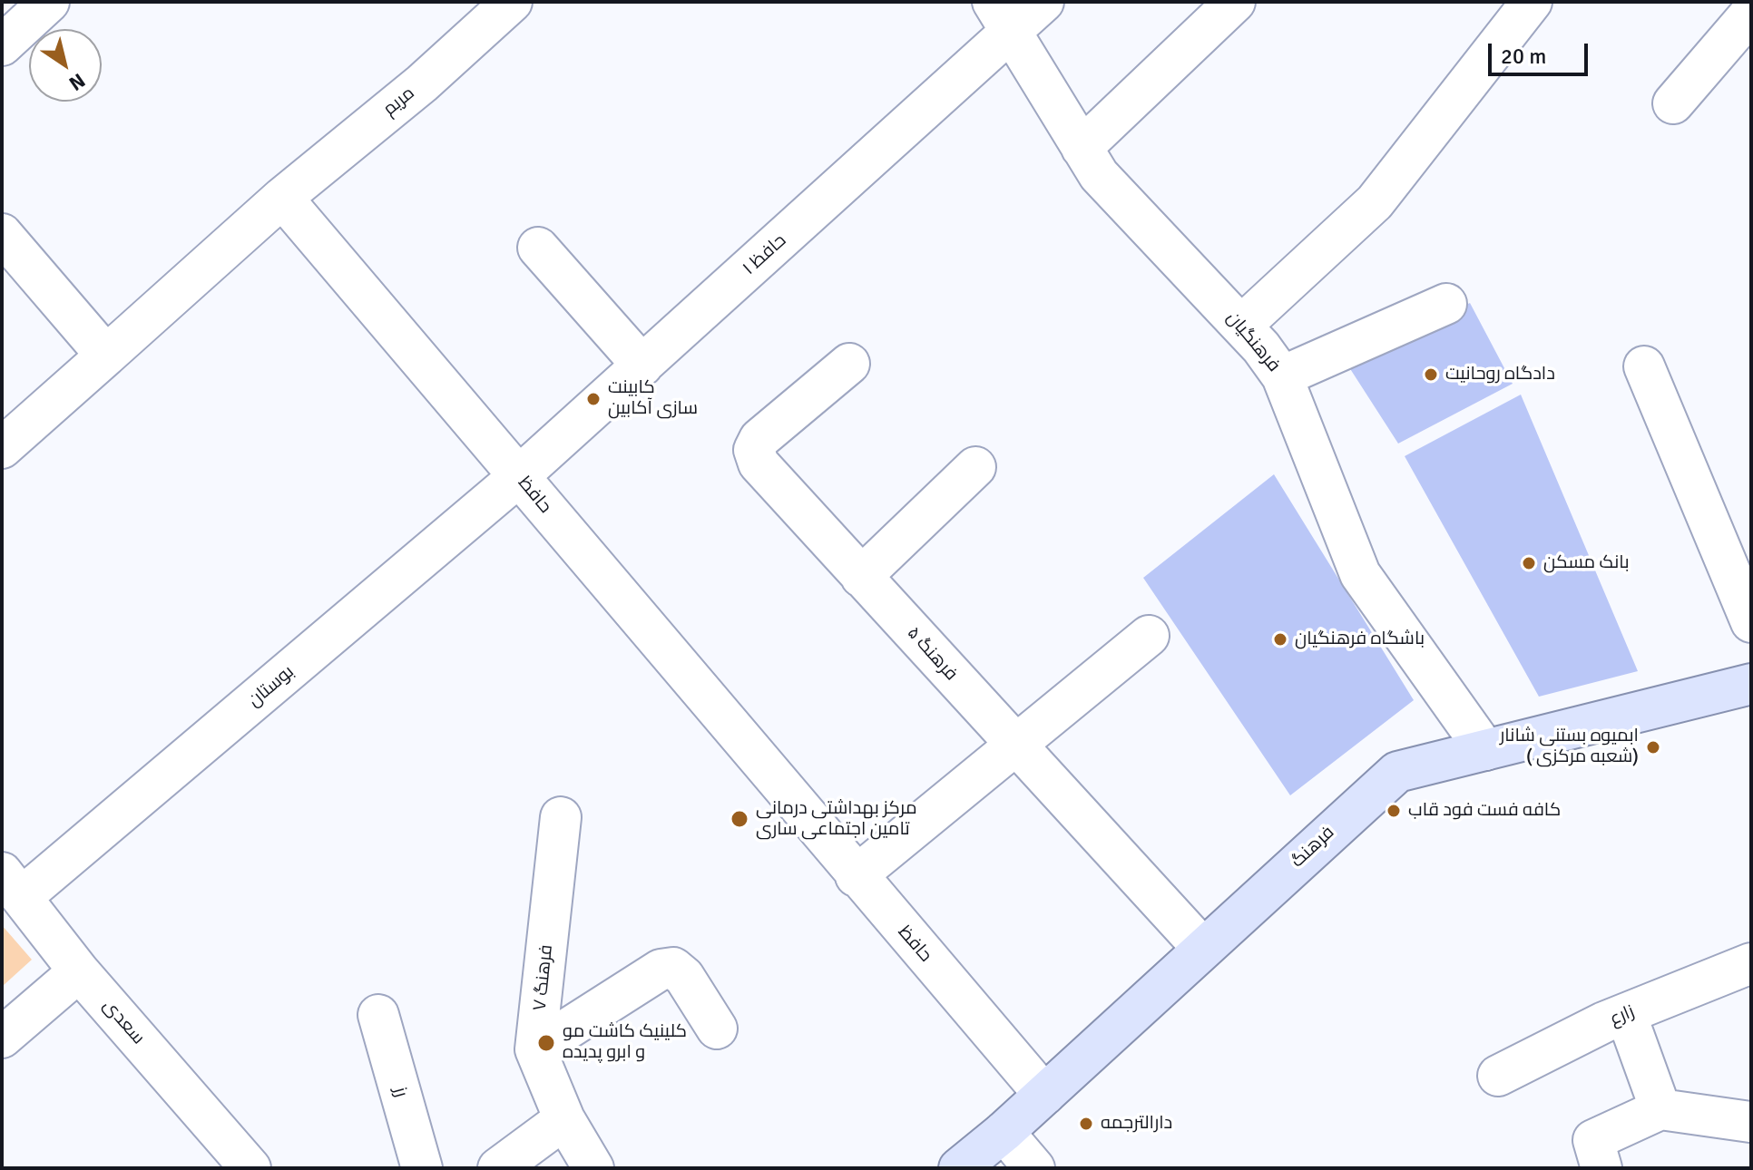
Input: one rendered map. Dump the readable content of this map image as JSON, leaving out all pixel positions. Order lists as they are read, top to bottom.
{
  "streets": {
    "main road": ["فرهنگ"],
    "street": [
      "مریم",
      "حافظ ۱",
      "فرهنگیان",
      "حافظ",
      "فرهنگ ۵",
      "بوستان",
      "فرهنگ ۷",
      "زارع",
      "سعدی",
      "رز"
    ]
  },
  "crossings": [
    ["مریم", "حافظ"],
    ["حافظ ۱", "فرهنگیان"],
    ["حافظ ۱", "حافظ"],
    ["حافظ ۱", "بوستان"],
    ["فرهنگیان", "فرهنگ"],
    ["حافظ", "بوستان"],
    ["حافظ", "فرهنگ"],
    ["فرهنگ ۵", "فرهنگ"],
    ["بوستان", "سعدی"]
  ],
  "places": [
    "دادگاه روحانیت",
    "کابینت سازی آکابین",
    "بانک مسکن",
    "باشگاه فرهنگیان",
    "ابمیوه بستنی شانار ( شعبه مرکزی)",
    "کافه فست فود قاب",
    "مرکز بهداشتی درمانی تامین اجتماعی ساری",
    "کلینیک کاشت مو و ابرو پدیده",
    "دارالترجمه"
  ],
  "scale_bar": "20 m",
  "north": "bottom right"
}
